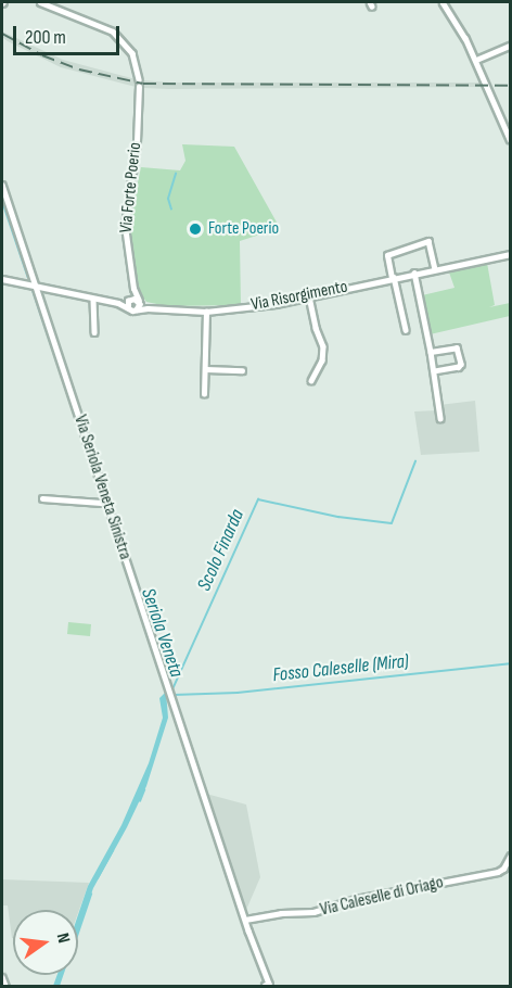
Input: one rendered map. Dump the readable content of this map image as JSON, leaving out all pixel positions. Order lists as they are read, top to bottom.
{
  "streets": {
    "street": [
      "Via Forte Poerio",
      "Via Risorgimento",
      "Via Seriola Veneta Sinistra",
      "Via Caleselle di Oriago"
    ]
  },
  "crossings": [
    ["Via Forte Poerio", "Via Risorgimento"],
    ["Via Risorgimento", "Via Seriola Veneta Sinistra"],
    ["Via Seriola Veneta Sinistra", "Via Caleselle di Oriago"]
  ],
  "water": ["Scolo Finarda", "Seriola Veneta", "Fosso Caleselle (Mira)"],
  "places": ["Forte Poerio"],
  "scale_bar": "200 m",
  "north": "right"
}
